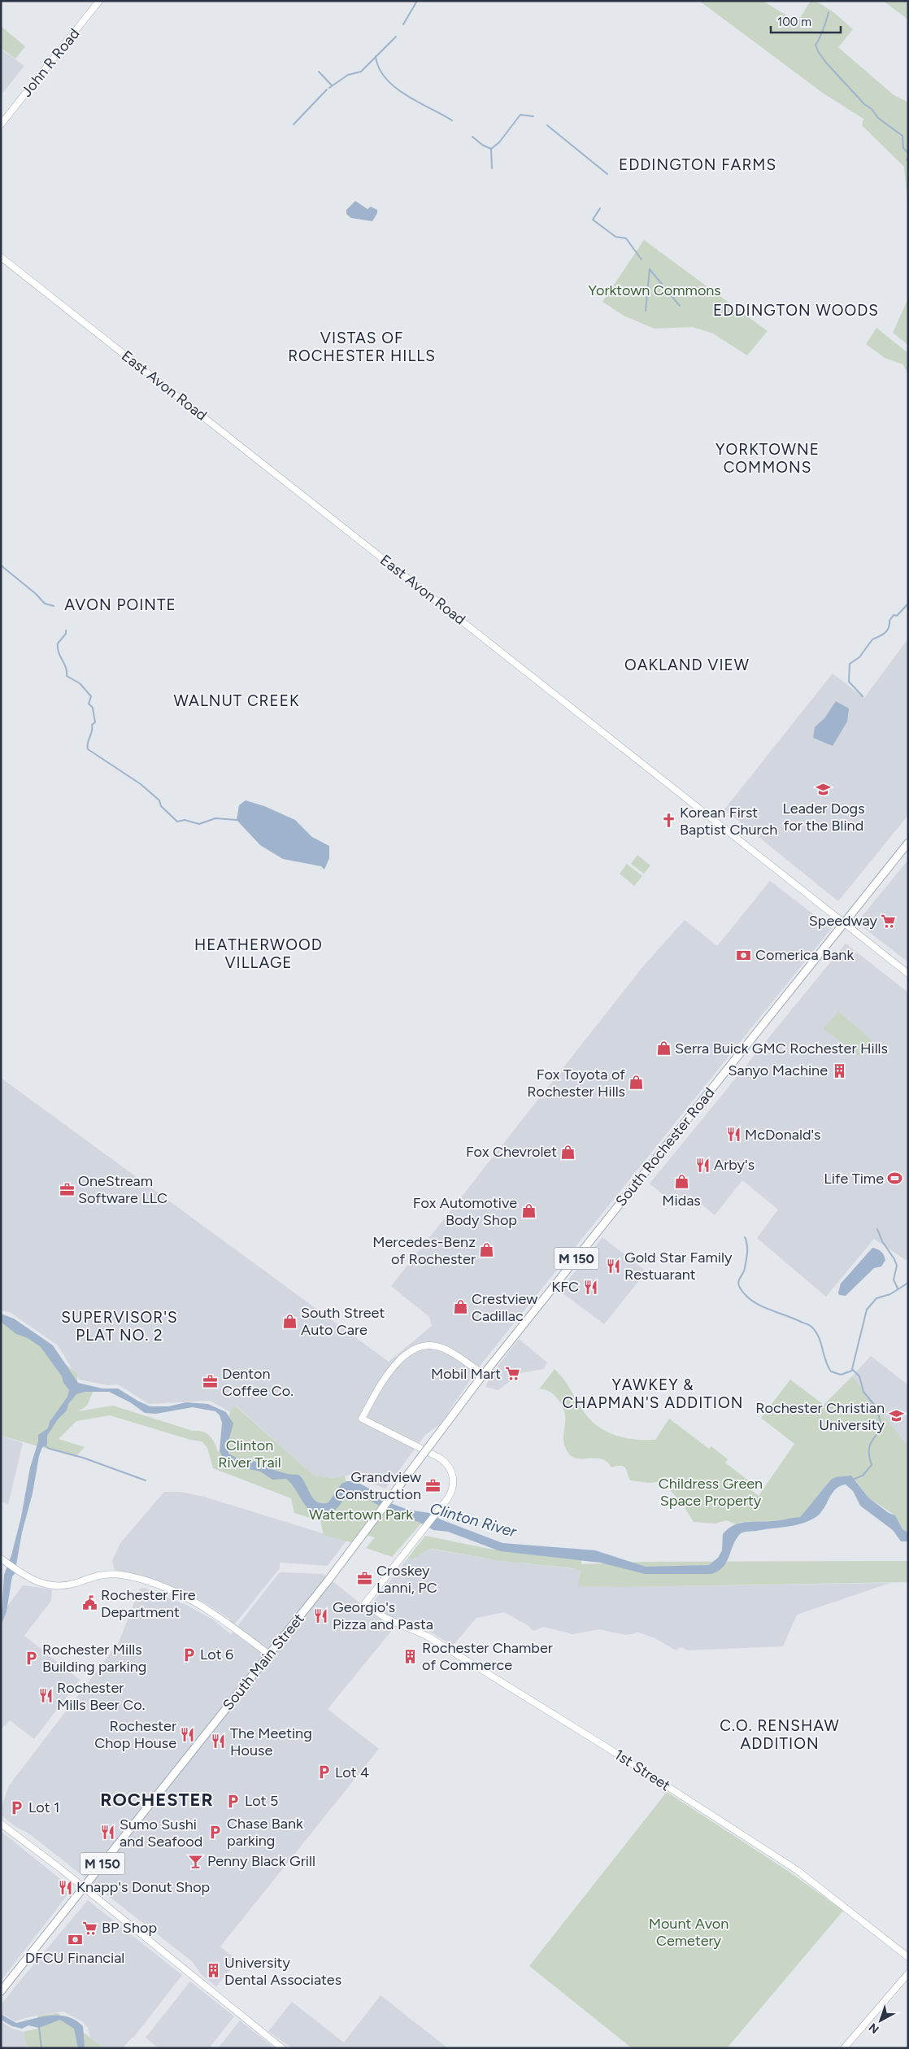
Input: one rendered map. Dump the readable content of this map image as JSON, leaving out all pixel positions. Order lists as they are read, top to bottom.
{
  "streets": {
    "main road": ["South Rochester Road", "M 150", "South Main Street"],
    "street": ["John R Road", "East Avon Road", "1st Street"]
  },
  "crossings": [
    ["East Avon Road", "South Rochester Road"],
    ["South Rochester Road", "South Main Street"],
    ["South Rochester Road", "1st Street"],
    ["M 150", "South Main Street"]
  ],
  "districts": [
    "EDDINGTON FARMS",
    "EDDINGTON WOODS",
    "VISTAS OF ROCHESTER HILLS",
    "YORKTOWNE COMMONS",
    "AVON POINTE",
    "OAKLAND VIEW",
    "WALNUT CREEK",
    "HEATHERWOOD VILLAGE",
    "SUPERVISOR'S PLAT NO. 2",
    "YAWKEY & CHAPMAN'S ADDITION",
    "C.O. RENSHAW ADDITION",
    "ROCHESTER"
  ],
  "water": ["Clinton River"],
  "parks": [
    "Yorktown Commons",
    "Clinton River Trail",
    "Childress Green Space Property",
    "Watertown Park",
    "Mount Avon Cemetery"
  ],
  "places": {
    "school or university": ["Leader Dogs for the Blind", "Rochester Christian University"],
    "church": ["Korean First Baptist Church"],
    "supermarket": ["Speedway", "Mobil Mart", "BP Shop"],
    "bank": ["Comerica Bank", "DFCU Financial"],
    "shop": [
      "Serra Buick GMC Rochester Hills",
      "Fox Toyota of Rochester Hills",
      "Fox Chevrolet",
      "Midas",
      "Fox Automotive Body Shop",
      "Mercedes-Benz of Rochester",
      "Crestview Cadillac",
      "South Street Auto Care"
    ],
    "building": ["Sanyo Machine", "Rochester Chamber of Commerce", "University Dental Associates"],
    "restaurant": [
      "McDonald's",
      "Arby's",
      "Gold Star Family Restuarant",
      "KFC",
      "Georgio's Pizza and Pasta",
      "Rochester Mills Beer Co.",
      "Rochester Chop House",
      "The Meeting House",
      "Sumo Sushi and Seafood",
      "Knapp's Donut Shop"
    ],
    "sports": ["Life Time"],
    "office": [
      "OneStream Software LLC",
      "Denton Coffee Co.",
      "Grandview Construction",
      "Croskey Lanni, PC"
    ],
    "public building": ["Rochester Fire Department"],
    "parking": [
      "Lot 6",
      "Rochester Mills Building parking",
      "Lot 4",
      "Lot 5",
      "Lot 1",
      "Chase Bank parking"
    ],
    "bar": ["Penny Black Grill"]
  },
  "scale_bar": "100 m",
  "north": "bottom left"
}
